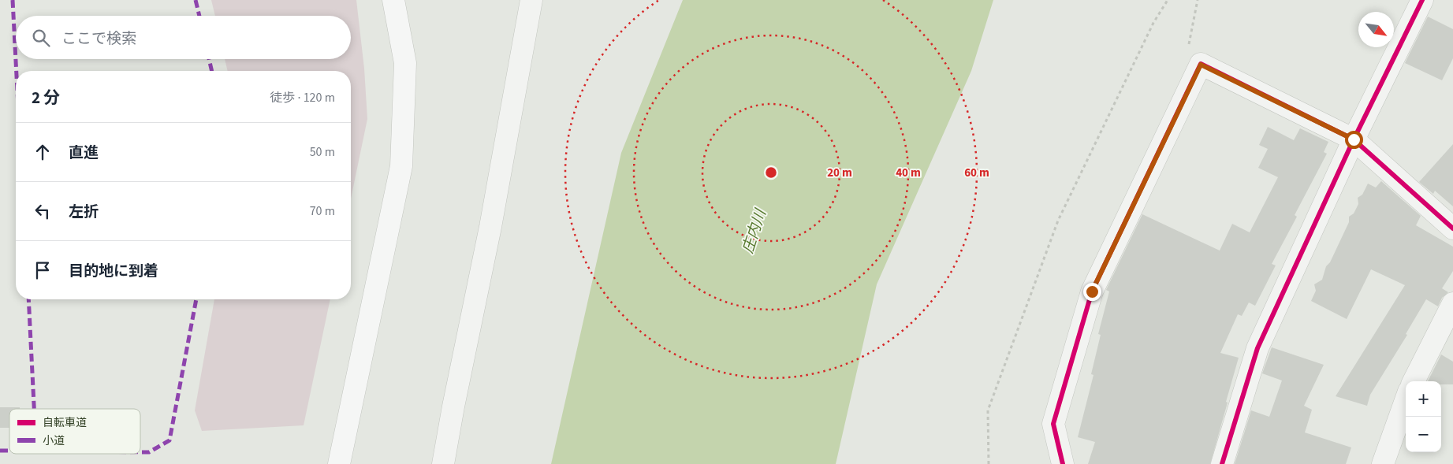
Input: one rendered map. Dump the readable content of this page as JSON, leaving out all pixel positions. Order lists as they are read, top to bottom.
{
  "water": ["庄内川"],
  "legend": ["自転車道", "小道"],
  "north": "bottom right",
  "page": {
    "search": "ここで検索",
    "heading": ["2 分", "徒歩 · 120 m"],
    "list": [
      ["直進", "50 m"],
      ["左折", "70 m"],
      "目的地に到着"
    ],
    "map_buttons": ["+", "−"]
  },
  "rings": ["20 m", "40 m", "60 m"]
}
